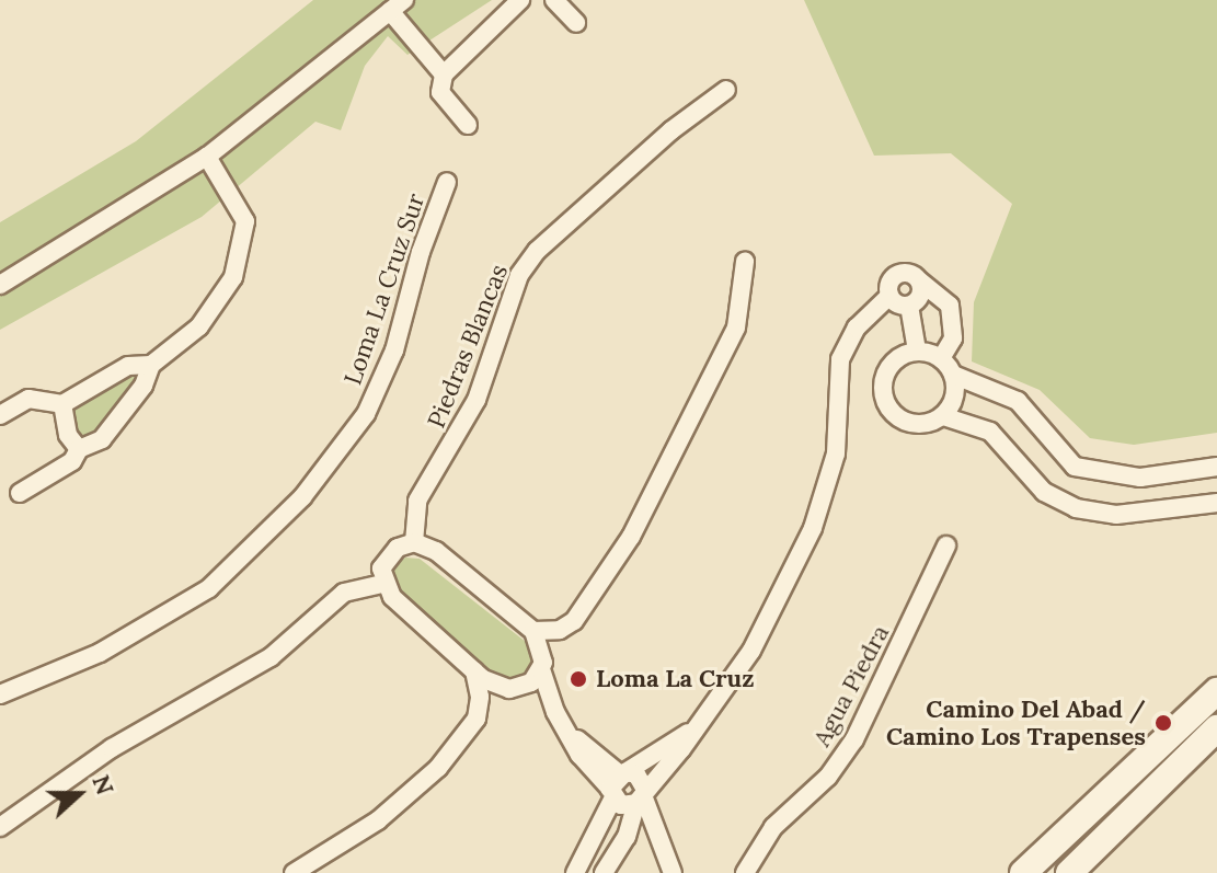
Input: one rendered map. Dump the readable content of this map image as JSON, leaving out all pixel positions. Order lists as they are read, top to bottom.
{
  "streets": {
    "street": ["Loma La Cruz Sur", "Piedras Blancas", "Agua Piedra"]
  },
  "places": ["Loma La Cruz", "Camino Del Abad / Camino Los Trapenses"],
  "north": "right"
}
